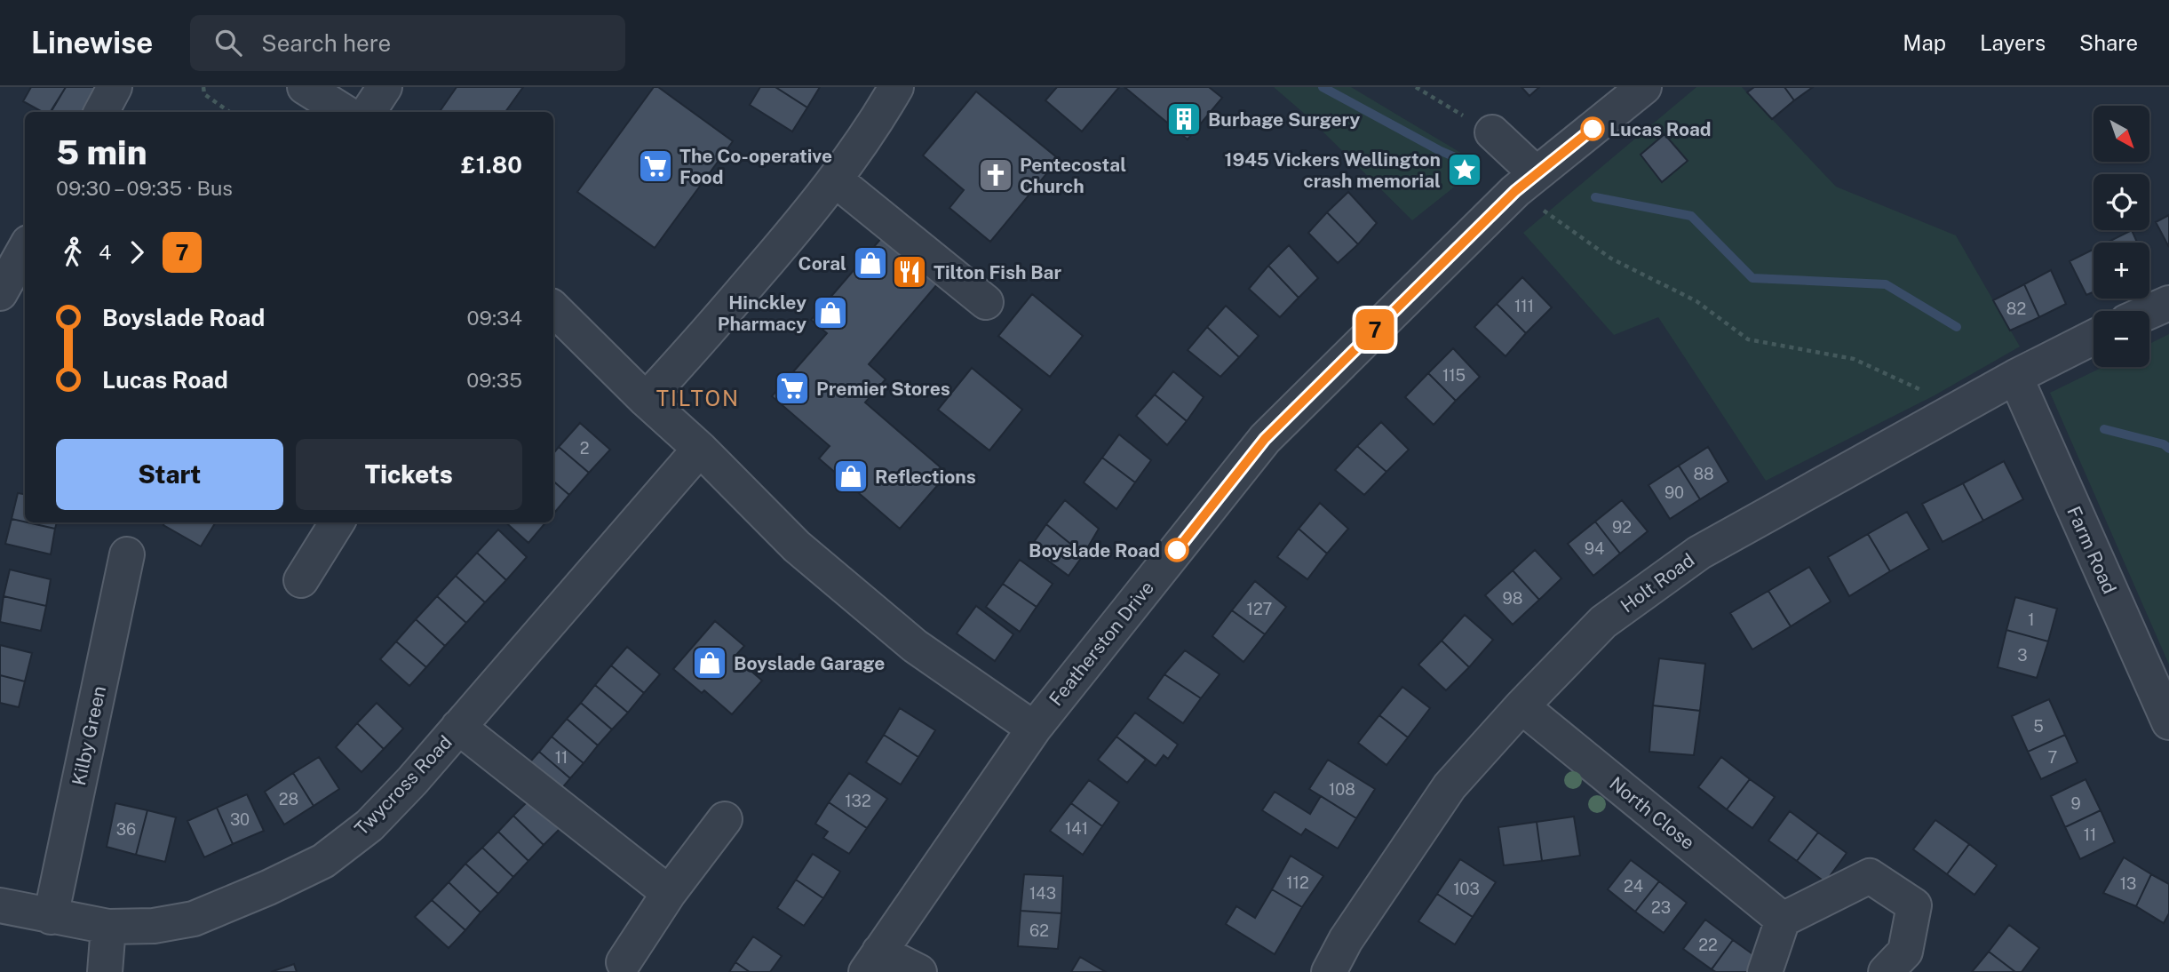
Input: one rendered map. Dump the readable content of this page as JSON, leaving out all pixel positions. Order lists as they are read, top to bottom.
{
  "streets": {
    "street": [
      "Farm Road",
      "Holt Road",
      "Featherston Drive",
      "Kilby Green",
      "Twycross Road",
      "North Close"
    ]
  },
  "crossings": [
    ["Farm Road", "Holt Road"],
    ["Holt Road", "North Close"],
    ["Kilby Green", "Twycross Road"]
  ],
  "districts": ["TILTON"],
  "places": {
    "building": ["Burbage Surgery"],
    "other": ["Lucas Road", "Boyslade Road"],
    "supermarket": ["The Co-operative Food", "Premier Stores"],
    "place": ["1945 Vickers Wellington crash memorial"],
    "church": ["Pentecostal Church"],
    "shop": [
      "Coral",
      "Hinckley Pharmacy",
      "Reflections",
      "Boyslade Garage"
    ],
    "restaurant": ["Tilton Fish Bar"]
  },
  "lines": ["bus line 7"],
  "house_numbers": [
    "111",
    "82",
    "115",
    "2",
    "88",
    "90",
    "92",
    "94",
    "98",
    "127",
    "1",
    "3",
    "5",
    "11",
    "7",
    "108",
    "28",
    "132",
    "9",
    "30",
    "141",
    "36",
    "11",
    "112",
    "13",
    "24",
    "103",
    "143",
    "23",
    "62",
    "22"
  ],
  "north": "bottom right",
  "page": {
    "header": "Linewise",
    "search": "Search here",
    "nav": ["Map", "Layers", "Share"],
    "on_map": "7",
    "map_buttons": ["+", "−"],
    "heading": ["5 min", "09:30 – 09:35 · Bus", "£1.80"],
    "legs": ["4", "7"],
    "list": [
      {
        "name": "Boyslade Road",
        "value": "09:34"
      },
      {
        "name": "Lucas Road",
        "value": "09:35"
      }
    ],
    "buttons": ["Start", "Tickets"]
  }
}
